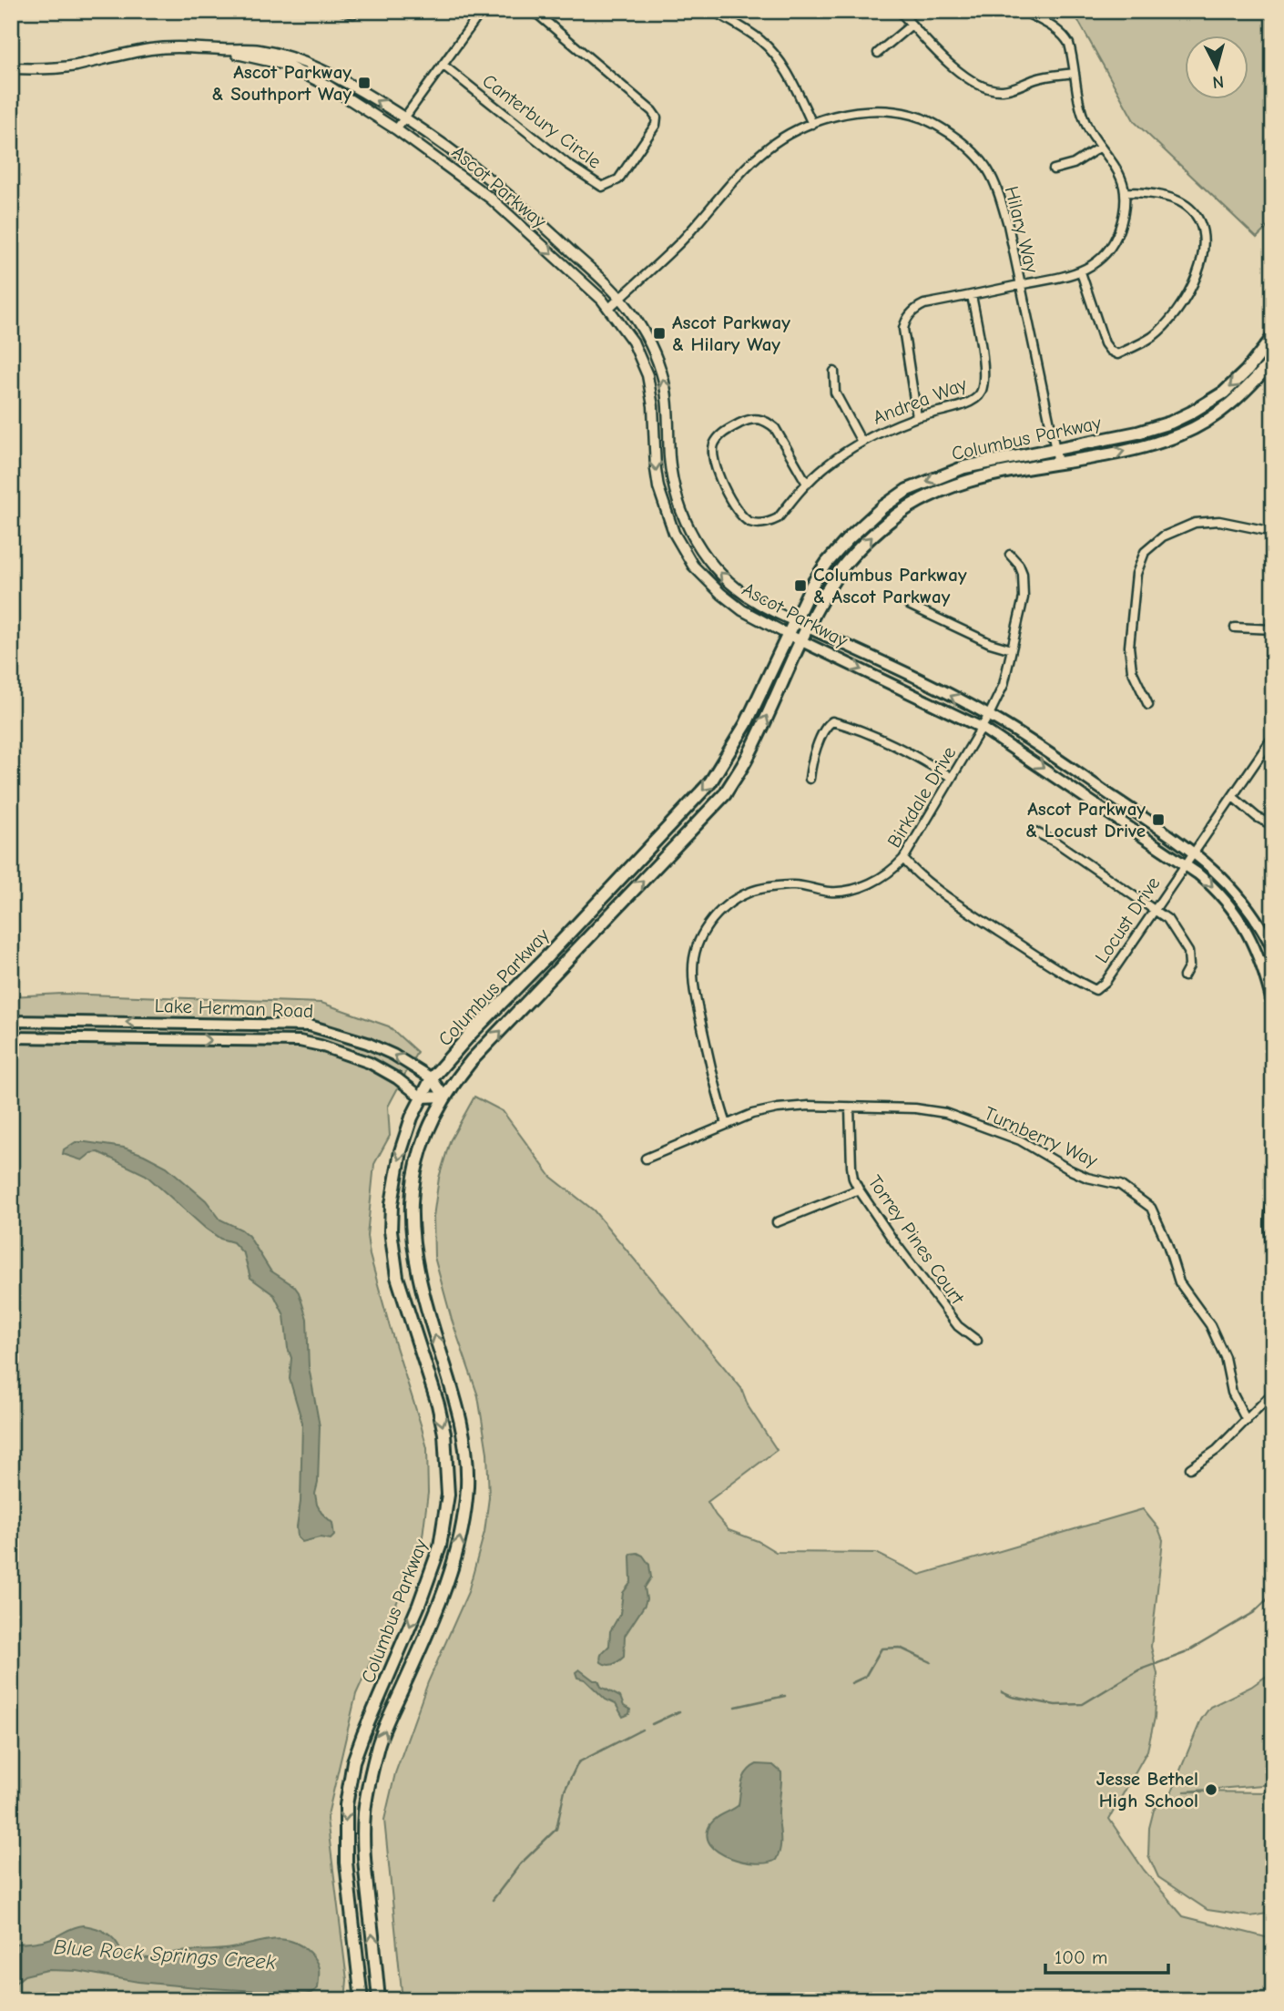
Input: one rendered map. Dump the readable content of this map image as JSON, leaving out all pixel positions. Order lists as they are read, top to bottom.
{
  "streets": {
    "main road": ["Ascot Parkway", "Columbus Parkway", "Lake Herman Road"],
    "street": [
      "Canterbury Circle",
      "Hilary Way",
      "Andrea Way",
      "Birkdale Drive",
      "Locust Drive",
      "Turnberry Way",
      "Torrey Pines Court"
    ]
  },
  "crossings": [
    ["Ascot Parkway", "Hilary Way"],
    ["Ascot Parkway", "Columbus Parkway"],
    ["Ascot Parkway", "Birkdale Drive"],
    ["Ascot Parkway", "Locust Drive"],
    ["Hilary Way", "Columbus Parkway"],
    ["Columbus Parkway", "Lake Herman Road"],
    ["Birkdale Drive", "Locust Drive"],
    ["Birkdale Drive", "Turnberry Way"],
    ["Turnberry Way", "Torrey Pines Court"]
  ],
  "water": ["Blue Rock Springs Creek"],
  "places": {
    "transit": [
      "Ascot Parkway & Southport Way",
      "Ascot Parkway & Hilary Way",
      "Columbus Parkway & Ascot Parkway",
      "Ascot Parkway & Locust Drive"
    ],
    "other": ["Jesse Bethel High School"]
  },
  "scale_bar": "100 m",
  "north": "bottom"
}
